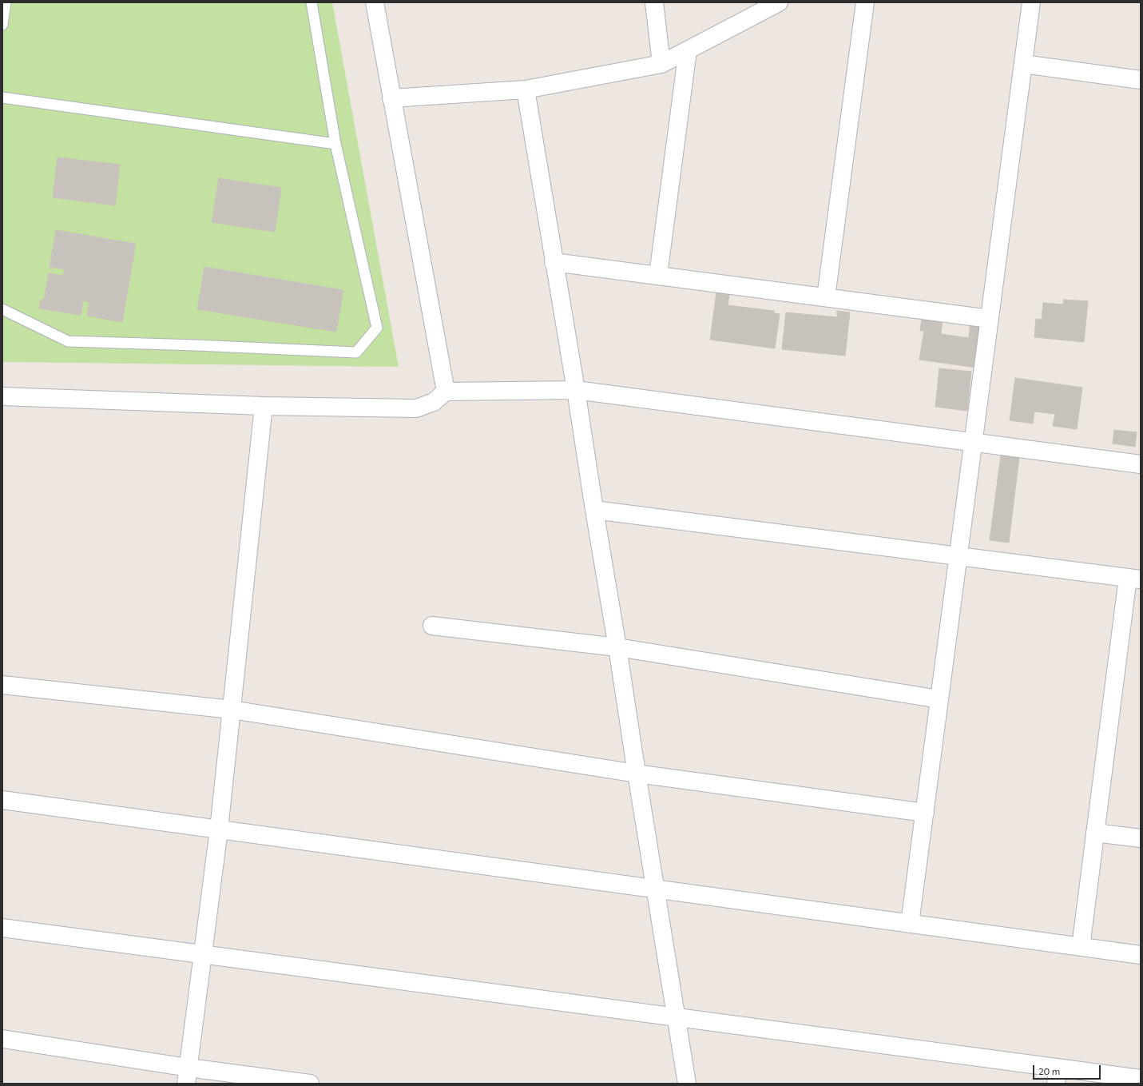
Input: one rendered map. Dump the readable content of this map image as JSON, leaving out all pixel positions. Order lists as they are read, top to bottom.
{
  "scale_bar": "20 m"
}
